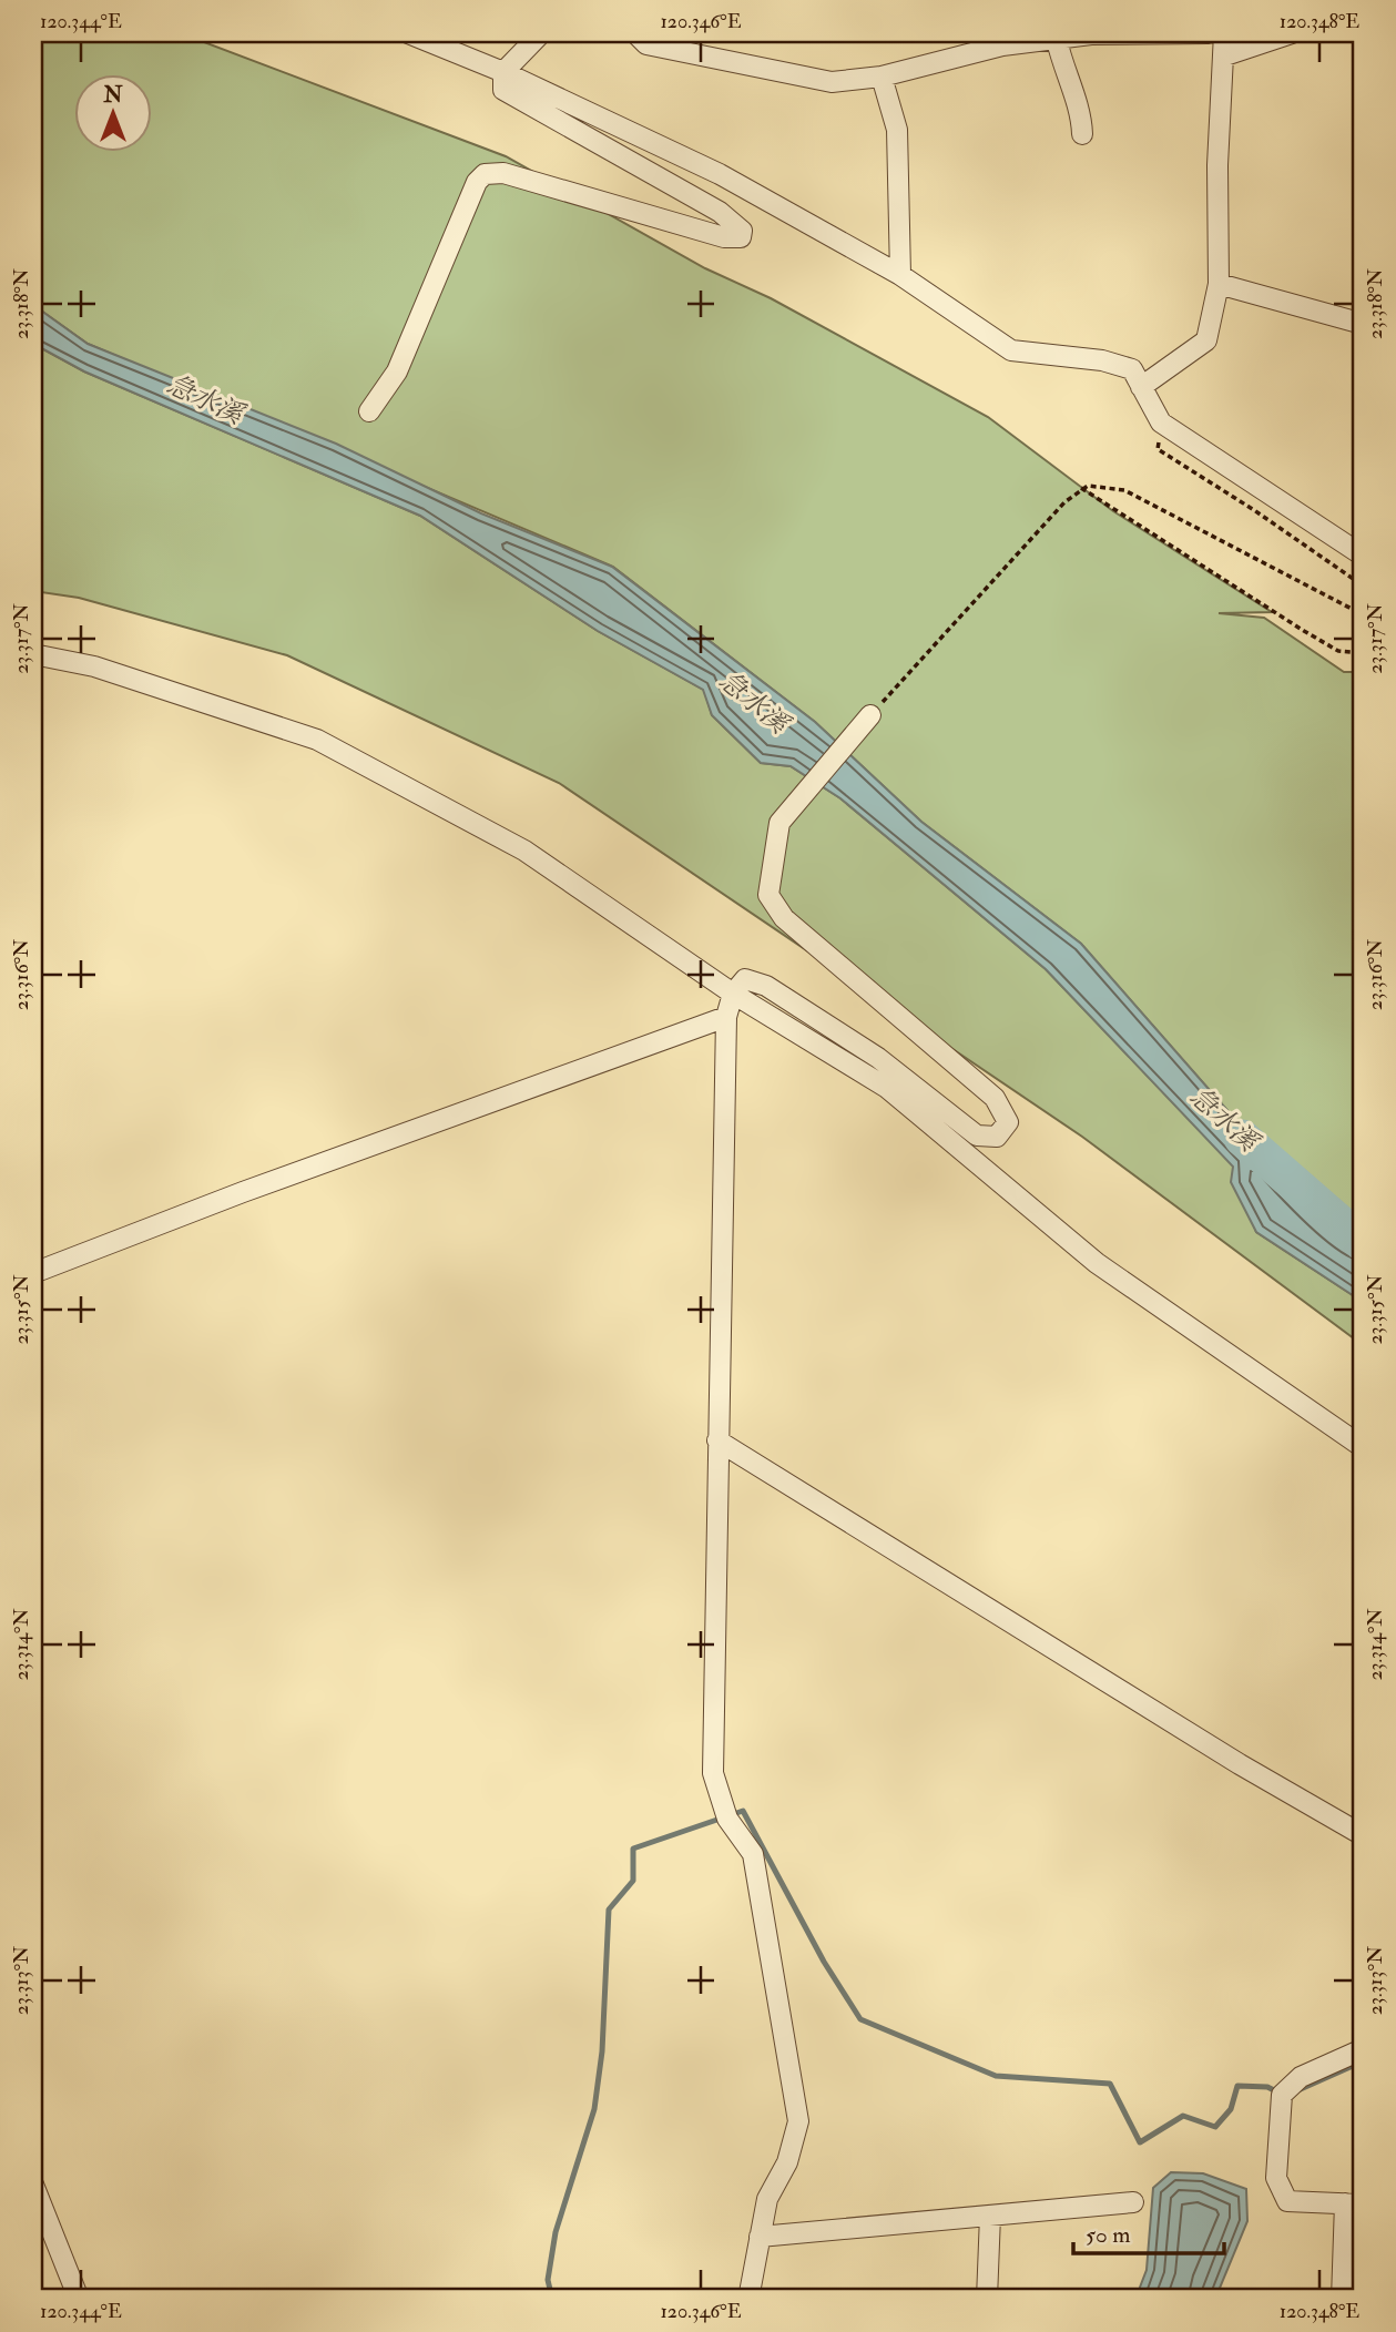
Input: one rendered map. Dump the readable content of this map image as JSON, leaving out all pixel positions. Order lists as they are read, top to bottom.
{
  "water": ["急水溪"],
  "scale_bar": "50 m",
  "north": "top",
  "coordinates": [
    "120.344°E",
    "120.346°E",
    "120.348°E",
    "23.318°N",
    "23.317°N",
    "23.316°N",
    "23.315°N",
    "23.314°N",
    "23.313°N"
  ]
}
